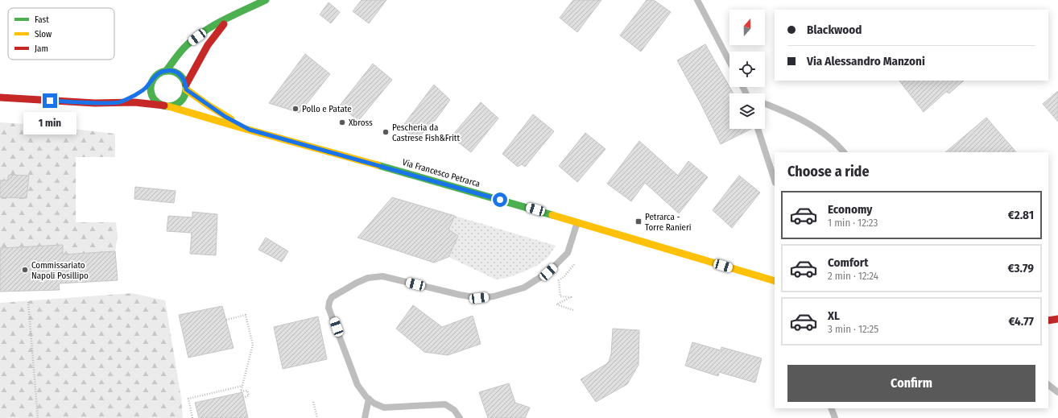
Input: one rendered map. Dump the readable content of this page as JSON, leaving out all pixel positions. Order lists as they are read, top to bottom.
{
  "streets": {
    "street": ["Via Francesco Petrarca"]
  },
  "places": {
    "other": [
      "Pollo e Patate",
      "Xbross",
      "Pescheria da Castrese Fish&Fritt",
      "Commissariato Napoli Posillipo"
    ],
    "transit": ["Petrarca - Torre Ranieri"]
  },
  "legend": ["Fast", "Slow", "Jam"],
  "north": "top",
  "page": {
    "banner": ["Blackwood", "Via Alessandro Manzoni"],
    "bubble": "1 min",
    "heading": "Choose a ride",
    "list": [
      {
        "name": "Economy",
        "note": "1 min · 12:23",
        "value": "€2.81"
      },
      {
        "name": "Comfort",
        "note": "2 min · 12:24",
        "value": "€3.79"
      },
      {
        "name": "XL",
        "note": "3 min · 12:25",
        "value": "€4.77"
      }
    ],
    "buttons": "Confirm"
  }
}
